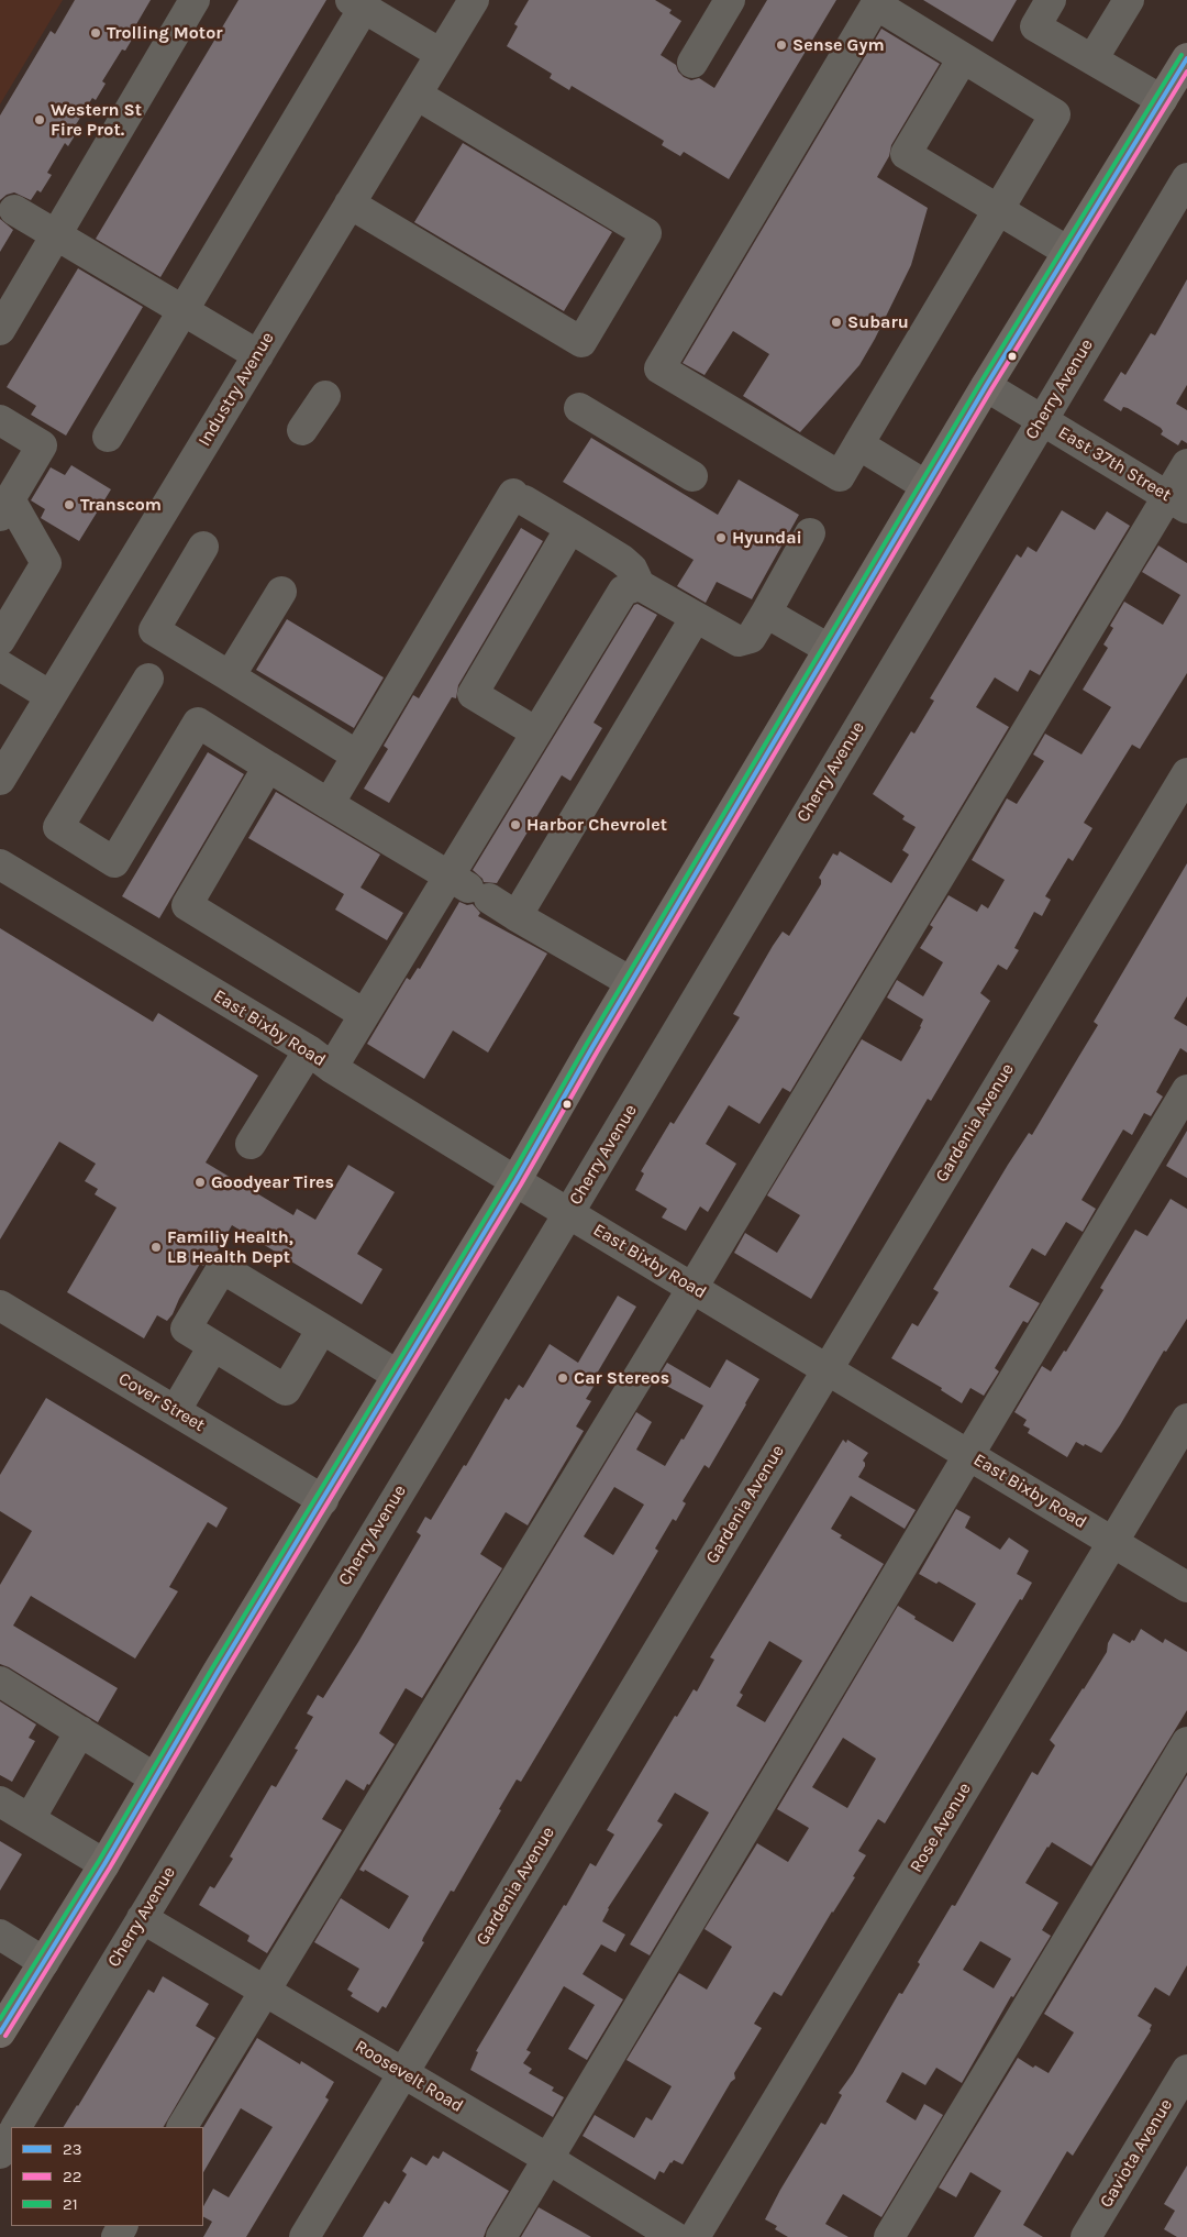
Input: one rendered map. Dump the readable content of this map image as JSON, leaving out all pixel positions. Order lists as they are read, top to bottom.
{
  "streets": {
    "street": [
      "Industry Avenue",
      "Cherry Avenue",
      "East 37th Street",
      "East Bixby Road",
      "Gardenia Avenue",
      "Cover Street",
      "Rose Avenue",
      "Roosevelt Road",
      "Gaviota Avenue"
    ]
  },
  "crossings": [
    ["Cherry Avenue", "East 37th Street"],
    ["Cherry Avenue", "East Bixby Road"],
    ["Cherry Avenue", "Roosevelt Road"],
    ["East Bixby Road", "Gardenia Avenue"],
    ["East Bixby Road", "Rose Avenue"],
    ["Gardenia Avenue", "Roosevelt Road"]
  ],
  "places": [
    "Trolling Motor",
    "Sense Gym",
    "Western St Fire Prot.",
    "Subaru",
    "Transcom",
    "Hyundai",
    "Harbor Chevrolet",
    "Goodyear Tires",
    "Familiy Health, LB Health Dept",
    "Car Stereos"
  ],
  "lines": ["transit line 21", "transit line 23", "transit line 22"],
  "legend": ["23", "22", "21"]
}
